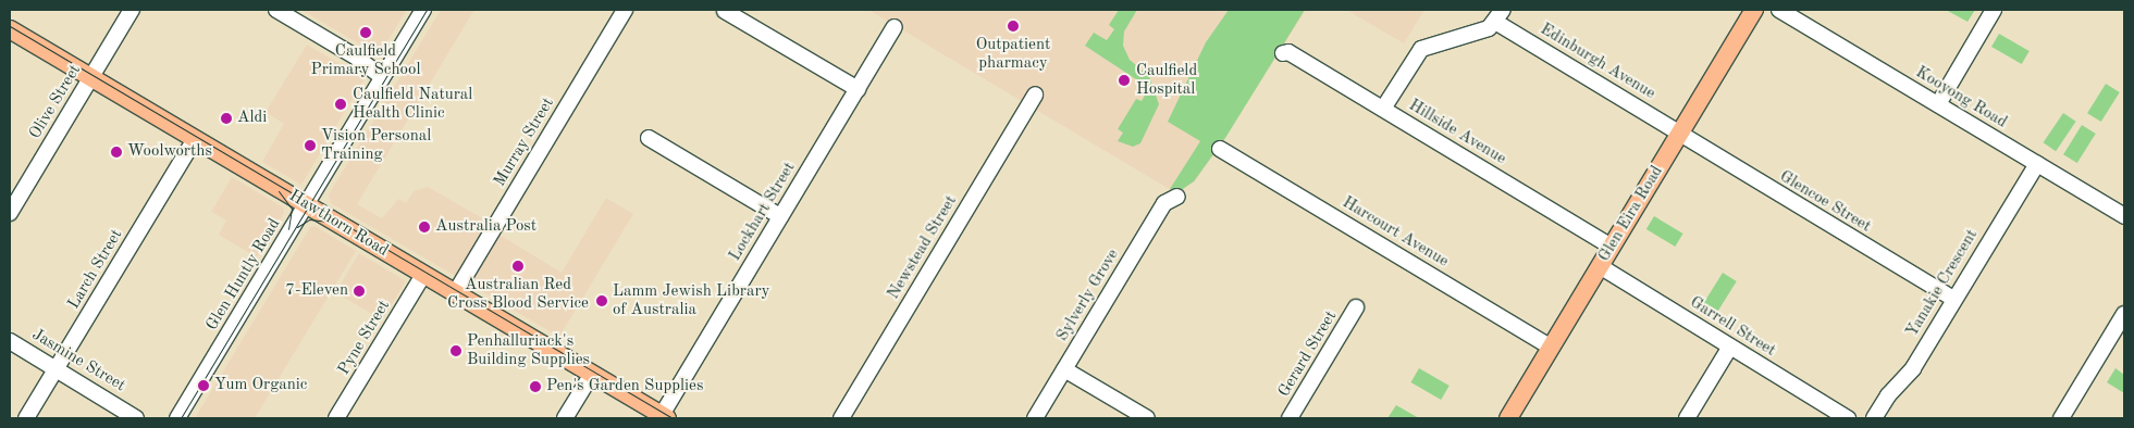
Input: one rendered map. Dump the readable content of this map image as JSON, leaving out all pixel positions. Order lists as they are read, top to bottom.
{
  "streets": {
    "main road": ["Glen Eira Road", "Hawthorn Road"],
    "street": [
      "Edinburgh Avenue",
      "Kooyong Road",
      "Olive Street",
      "Hillside Avenue",
      "Murray Street",
      "Glencoe Street",
      "Lockhart Street",
      "Harcourt Avenue",
      "Newstead Street",
      "Larch Street",
      "Glen Huntly Road",
      "Yanakie Crescent",
      "Sylverly Grove",
      "Garrell Street",
      "Pyne Street",
      "Gerard Street",
      "Jasmine Street"
    ]
  },
  "crossings": [
    ["Edinburgh Avenue", "Hillside Avenue"],
    ["Edinburgh Avenue", "Glencoe Street"],
    ["Edinburgh Avenue", "Glen Eira Road"],
    ["Kooyong Road", "Yanakie Crescent"],
    ["Olive Street", "Hawthorn Road"],
    ["Hillside Avenue", "Glen Eira Road"],
    ["Murray Street", "Hawthorn Road"],
    ["Glencoe Street", "Glen Eira Road"],
    ["Glencoe Street", "Yanakie Crescent"],
    ["Lockhart Street", "Hawthorn Road"],
    ["Glen Eira Road", "Harcourt Avenue"],
    ["Glen Eira Road", "Garrell Street"],
    ["Hawthorn Road", "Larch Street"],
    ["Hawthorn Road", "Glen Huntly Road"],
    ["Hawthorn Road", "Pyne Street"],
    ["Larch Street", "Jasmine Street"]
  ],
  "places": [
    "Outpatient pharmacy",
    "Caulfield Primary School",
    "Caulfield Hospital",
    "Caulfield Natural Health Clinic",
    "Aldi",
    "Vision Personal Training",
    "Woolworths",
    "Australia Post",
    "Australian Red Cross Blood Service",
    "7-Eleven",
    "Lamm Jewish Library of Australia",
    "Penhalluriack's Building Supplies",
    "Yum Organic",
    "Pen's Garden Supplies"
  ]
}
